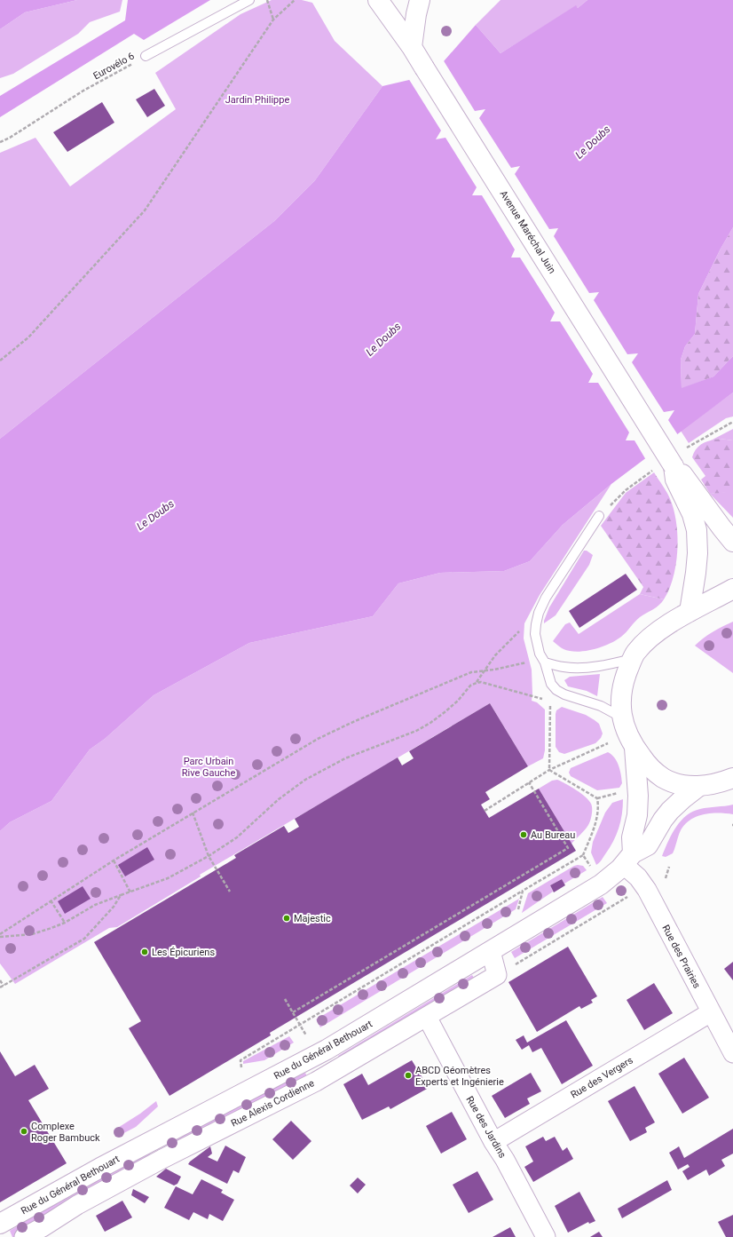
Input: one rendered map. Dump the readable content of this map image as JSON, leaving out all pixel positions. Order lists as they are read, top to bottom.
{
  "streets": {
    "main road": ["Avenue Maréchal Juin", "Rue du Général Bethouart"],
    "street": [
      "Rue des Prairies",
      "Rue des Vergers",
      "Rue Alexis Cordienne",
      "Rue des Jardins"
    ],
    "path": ["Eurovélo 6"]
  },
  "crossings": [
    ["Rue des Prairies", "Rue du Général Bethouart"],
    ["Rue des Prairies", "Rue des Vergers"],
    ["Rue des Vergers", "Rue des Jardins"],
    ["Rue Alexis Cordienne", "Rue des Jardins"]
  ],
  "water": ["Le Doubs"],
  "parks": ["Jardin Philippe", "Parc Urbain Rive Gauche"],
  "places": [
    "Au Bureau",
    "Majestic",
    "Les Épicuriens",
    "ABCD Géomètres Experts et Ingénierie",
    "Complexe Roger Bambuck"
  ]
}
